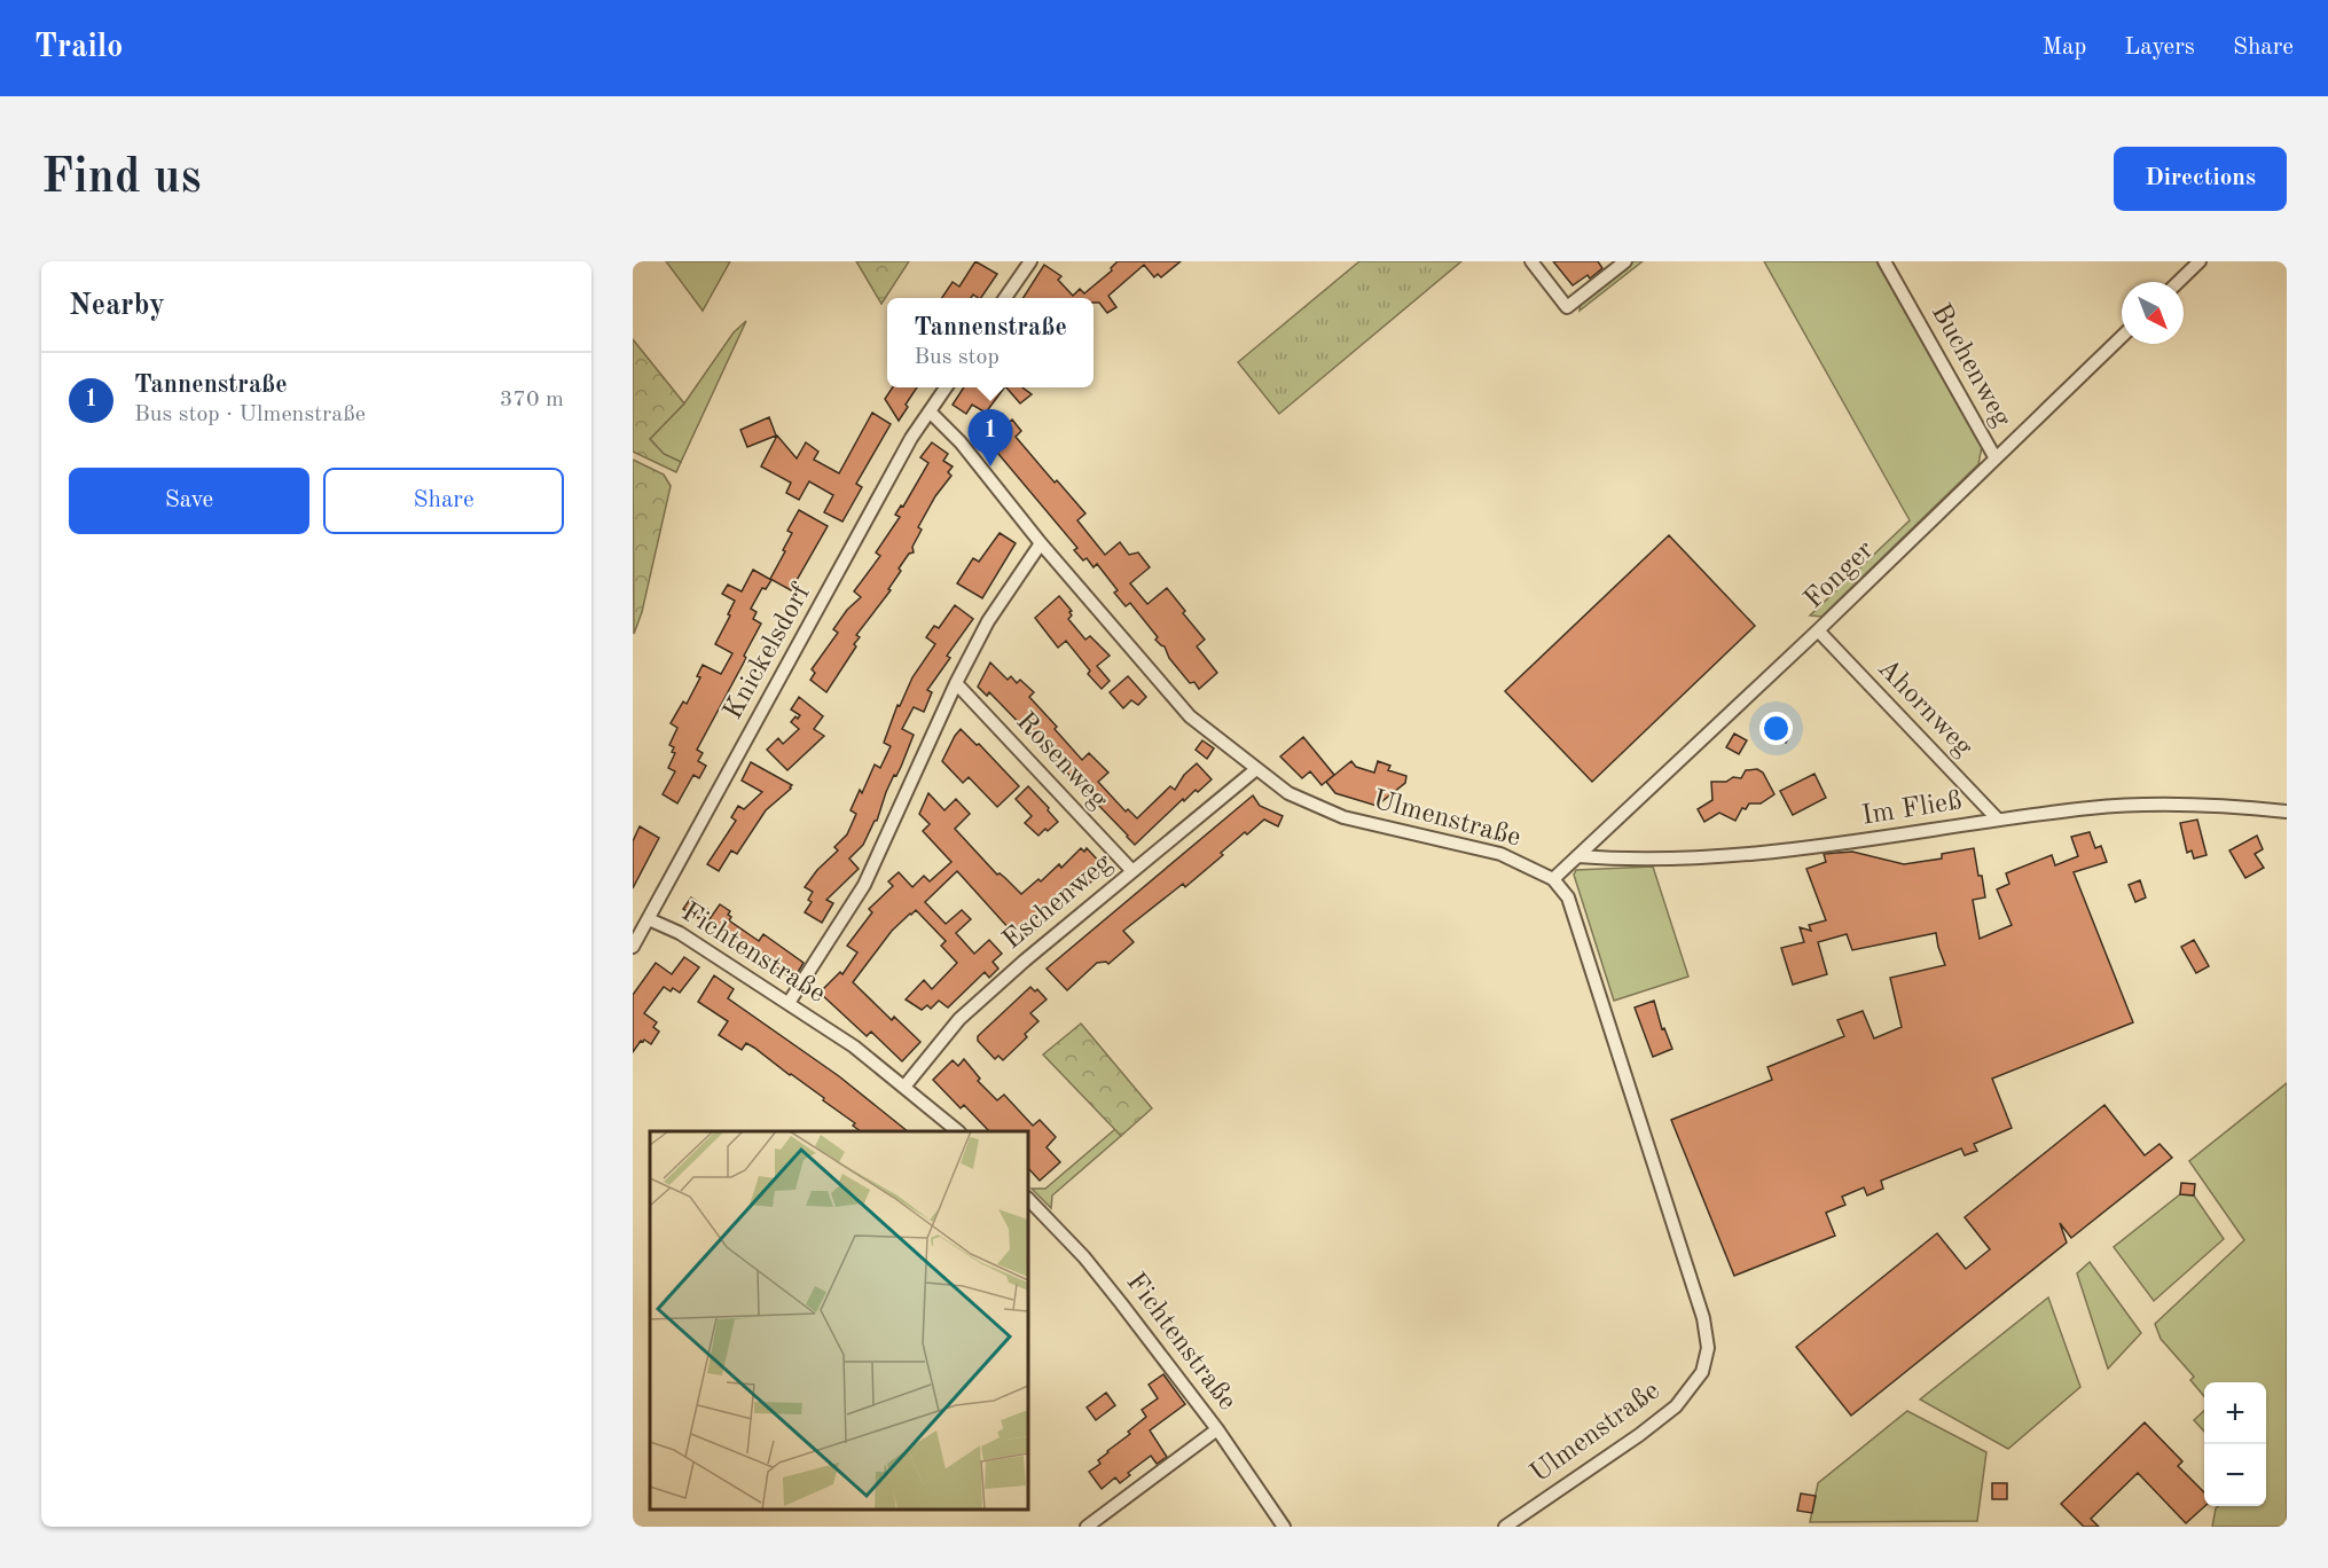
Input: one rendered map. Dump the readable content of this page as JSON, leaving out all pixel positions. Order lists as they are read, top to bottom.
{
  "streets": {
    "street": [
      "Buchenweg",
      "Fonger",
      "Knickelsdorf",
      "Ahornweg",
      "Rosenweg",
      "Im Fließ",
      "Ulmenstraße",
      "Eschenweg",
      "Fichtenstraße"
    ]
  },
  "crossings": [
    ["Buchenweg", "Fonger"],
    ["Fonger", "Ahornweg"],
    ["Fonger", "Im Fließ"],
    ["Knickelsdorf", "Ulmenstraße"],
    ["Knickelsdorf", "Fichtenstraße"],
    ["Ahornweg", "Im Fließ"],
    ["Rosenweg", "Eschenweg"],
    ["Ulmenstraße", "Eschenweg"],
    ["Eschenweg", "Fichtenstraße"]
  ],
  "north": "bottom right",
  "page": {
    "header": "Trailo",
    "nav": ["Map", "Layers", "Share"],
    "buttons": [
      "Directions",
      ["Save", "Share"]
    ],
    "title": "Find us",
    "heading": "Nearby",
    "popup": ["Tannenstraße", "Bus stop"],
    "list": [
      {
        "mark": "1",
        "name": "Tannenstraße",
        "note": "Bus stop · Ulmenstraße",
        "value": "370 m"
      }
    ],
    "pins": "1",
    "map_buttons": ["+", "−"]
  }
}
